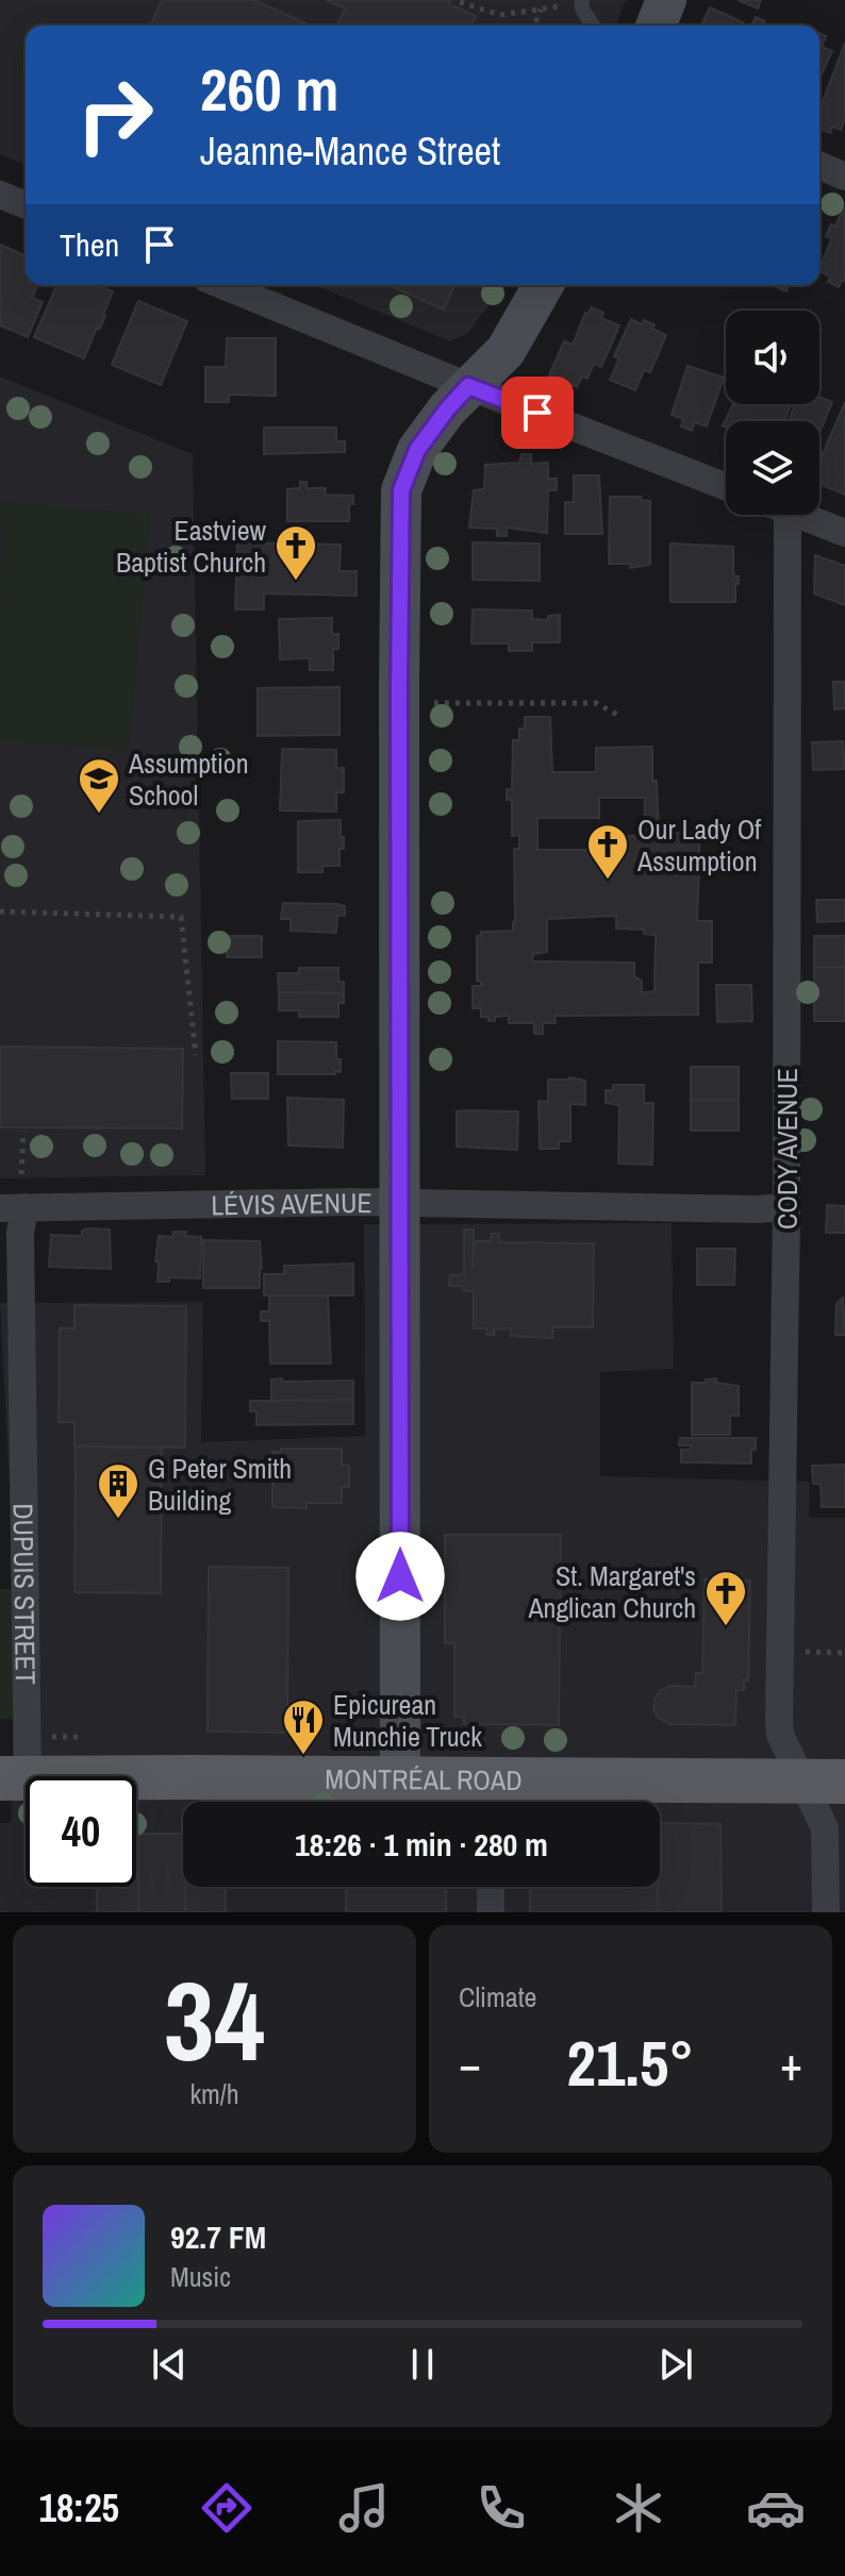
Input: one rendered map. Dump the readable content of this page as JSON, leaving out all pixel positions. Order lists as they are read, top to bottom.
{
  "streets": {
    "main road": ["MONTRÉAL ROAD"],
    "street": ["CODY AVENUE", "LÉVIS AVENUE", "DUPUIS STREET"]
  },
  "crossings": [
    ["CODY AVENUE", "LÉVIS AVENUE"],
    ["CODY AVENUE", "MONTRÉAL ROAD"],
    ["LÉVIS AVENUE", "DUPUIS STREET"],
    ["DUPUIS STREET", "MONTRÉAL ROAD"]
  ],
  "places": {
    "church": ["Eastview Baptist Church", "Our Lady Of Assumption", "St. Margaret's Anglican Church"],
    "school or university": ["Assumption School"],
    "building": ["G Peter Smith Building"],
    "restaurant": ["Epicurean Munchie Truck"]
  },
  "page": {
    "turn": ["260 m", "Jeanne-Mance Street"],
    "then": "Then",
    "limit": "40",
    "trip": "18:26 · 1 min · 280 m",
    "tile": [
      ["34", "km/h"],
      "Climate"
    ],
    "heat": ["−", "21.5°", "+"],
    "song": ["92.7 FM", "Music"],
    "tabs": "18:25"
  }
}
